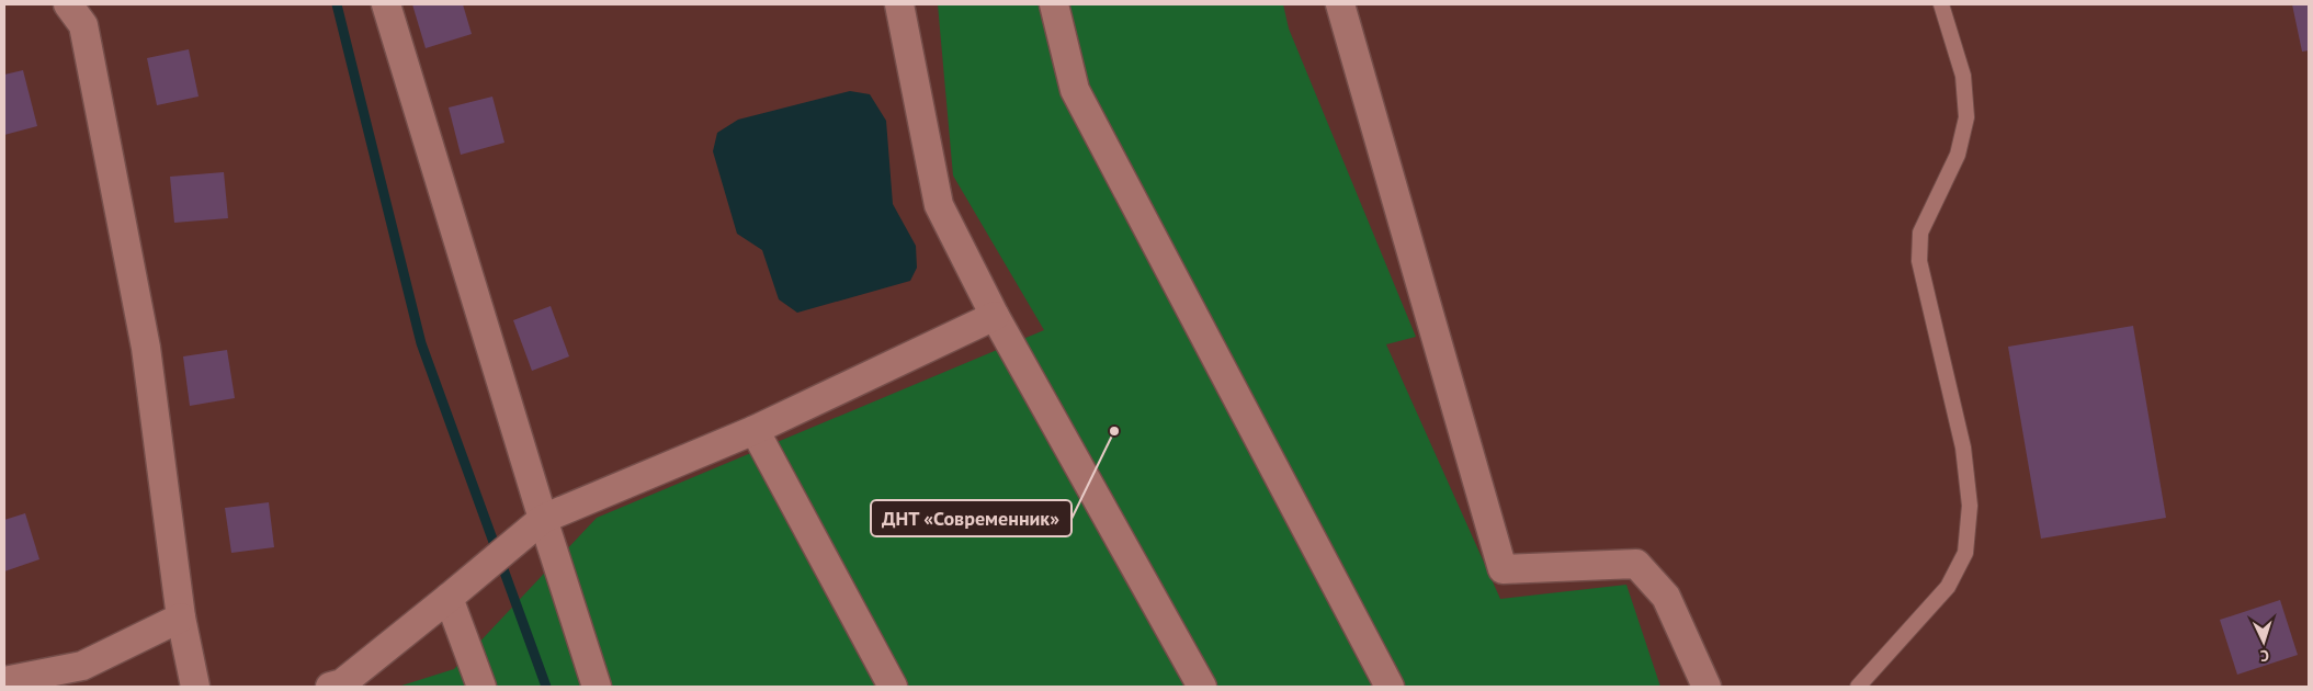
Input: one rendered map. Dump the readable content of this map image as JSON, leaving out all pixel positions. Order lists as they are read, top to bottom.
{
  "places": ["ДНТ «Современник»"],
  "north": "bottom"
}
